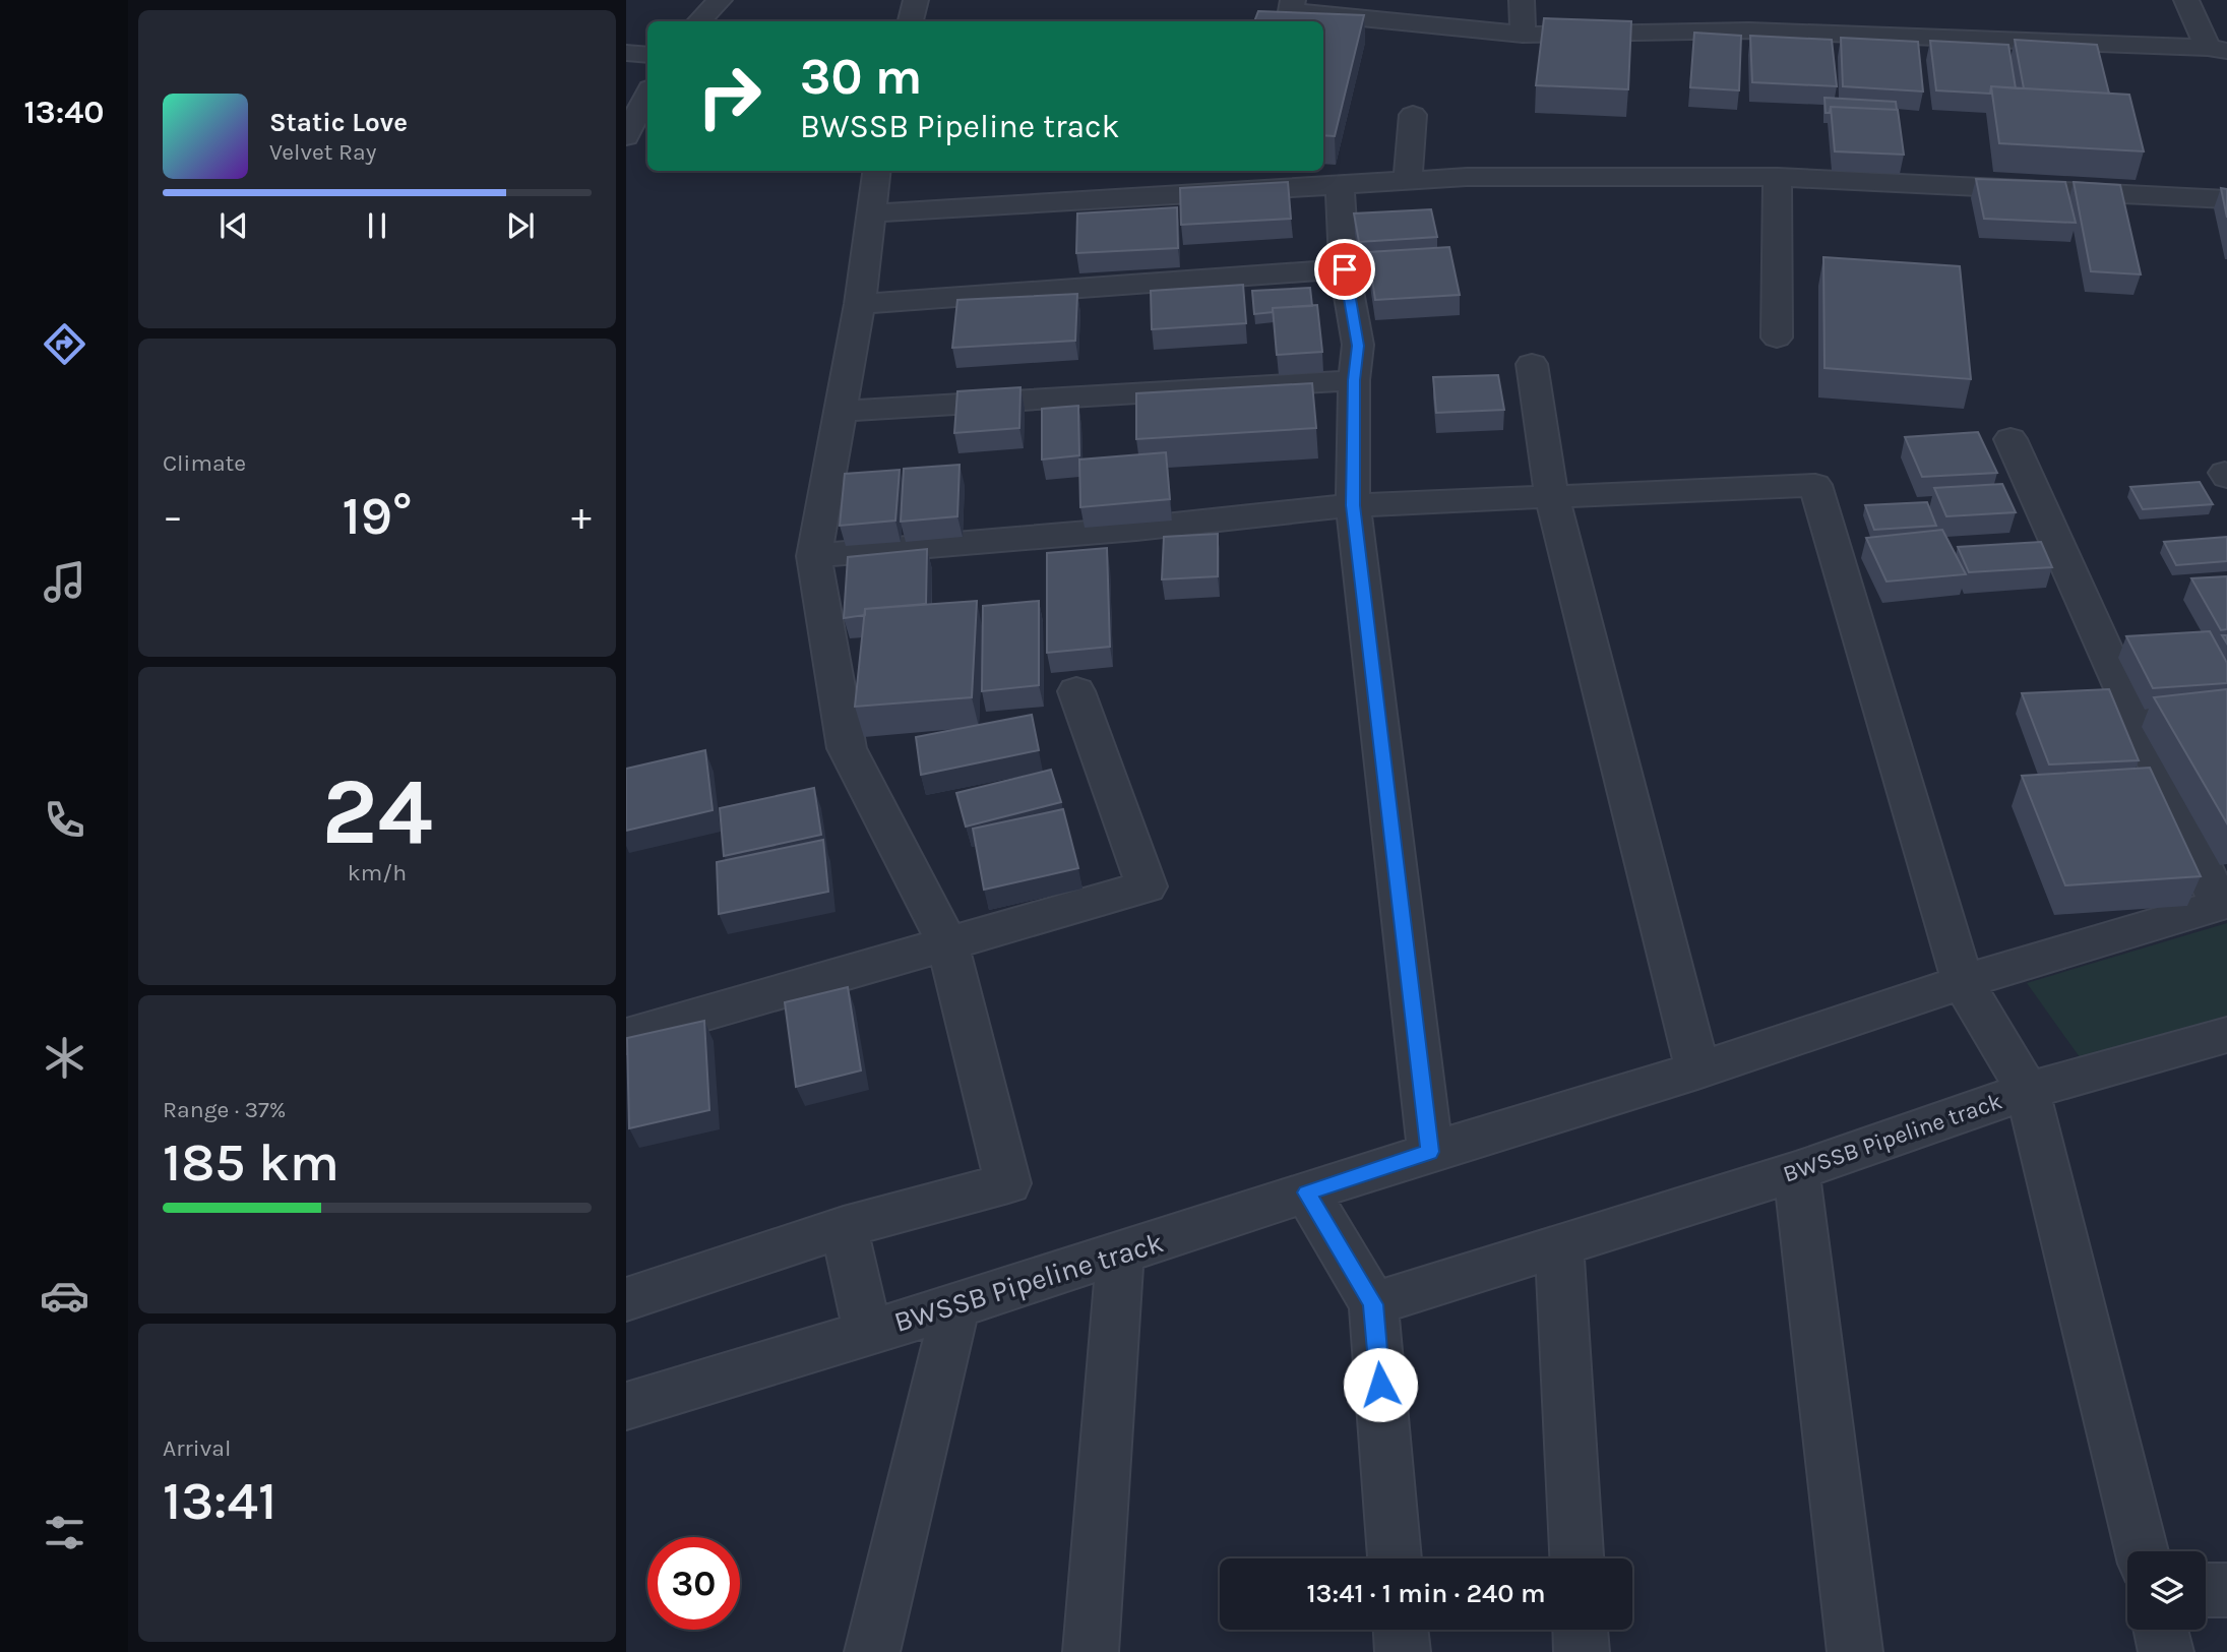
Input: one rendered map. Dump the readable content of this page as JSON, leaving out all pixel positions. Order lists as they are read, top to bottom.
{
  "streets": {
    "street": ["BWSSB Pipeline track"]
  },
  "page": {
    "tabs": "13:40",
    "turn": ["30 m", "BWSSB Pipeline track"],
    "song": ["Static Love", "Velvet Ray"],
    "tile": [
      "Climate",
      ["24", "km/h"],
      ["Range · 37%", "185 km"],
      ["Arrival", "13:41"]
    ],
    "heat": ["−", "19°", "+"],
    "limit": "30",
    "trip": "13:41 · 1 min · 240 m"
  }
}
